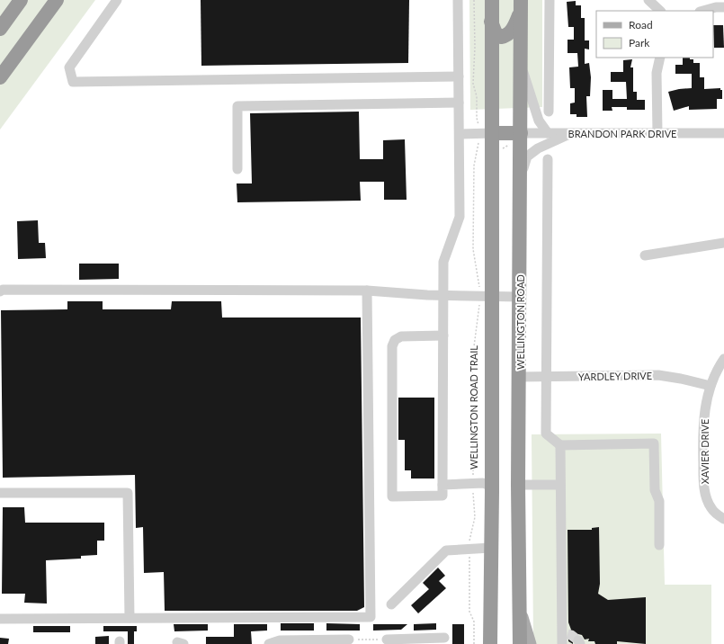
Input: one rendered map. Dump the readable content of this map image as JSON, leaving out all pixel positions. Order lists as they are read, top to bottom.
{
  "streets": {
    "highway": ["WELLINGTON ROAD"],
    "street": ["BRANDON PARK DRIVE", "YARDLEY DRIVE", "XAVIER DRIVE"],
    "path": ["WELLINGTON ROAD TRAIL"]
  },
  "crossings": [
    ["BRANDON PARK DRIVE", "WELLINGTON ROAD"],
    ["WELLINGTON ROAD", "YARDLEY DRIVE"],
    ["YARDLEY DRIVE", "XAVIER DRIVE"]
  ],
  "legend": ["Road", "Park"]
}
